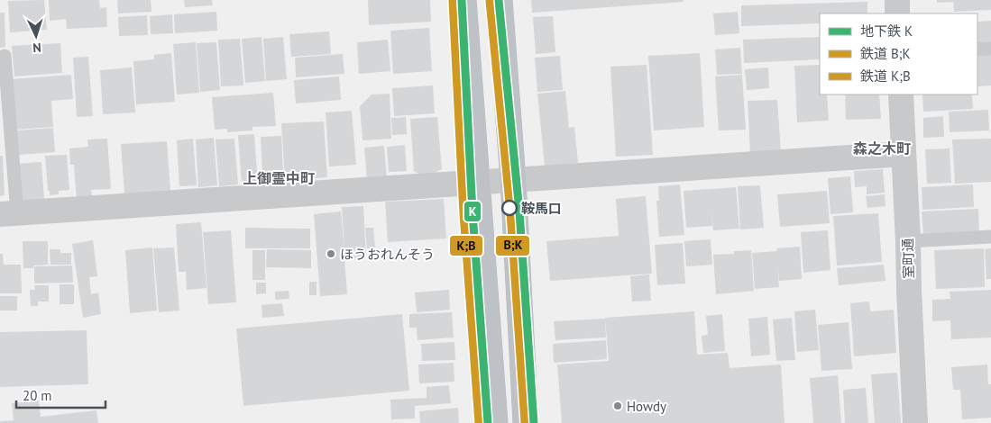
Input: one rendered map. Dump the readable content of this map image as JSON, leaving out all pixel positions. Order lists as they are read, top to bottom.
{
  "streets": {
    "street": ["室町通"]
  },
  "districts": ["森之木町", "上御霊中町"],
  "places": ["鞍馬口", "ほうおれんそう", "Howdy"],
  "lines": ["metro line K", "rail line B;K", "rail line K;B"],
  "legend": ["地下鉄 K", "鉄道 B;K", "鉄道 K;B"],
  "scale_bar": "20 m",
  "north": "bottom"
}
